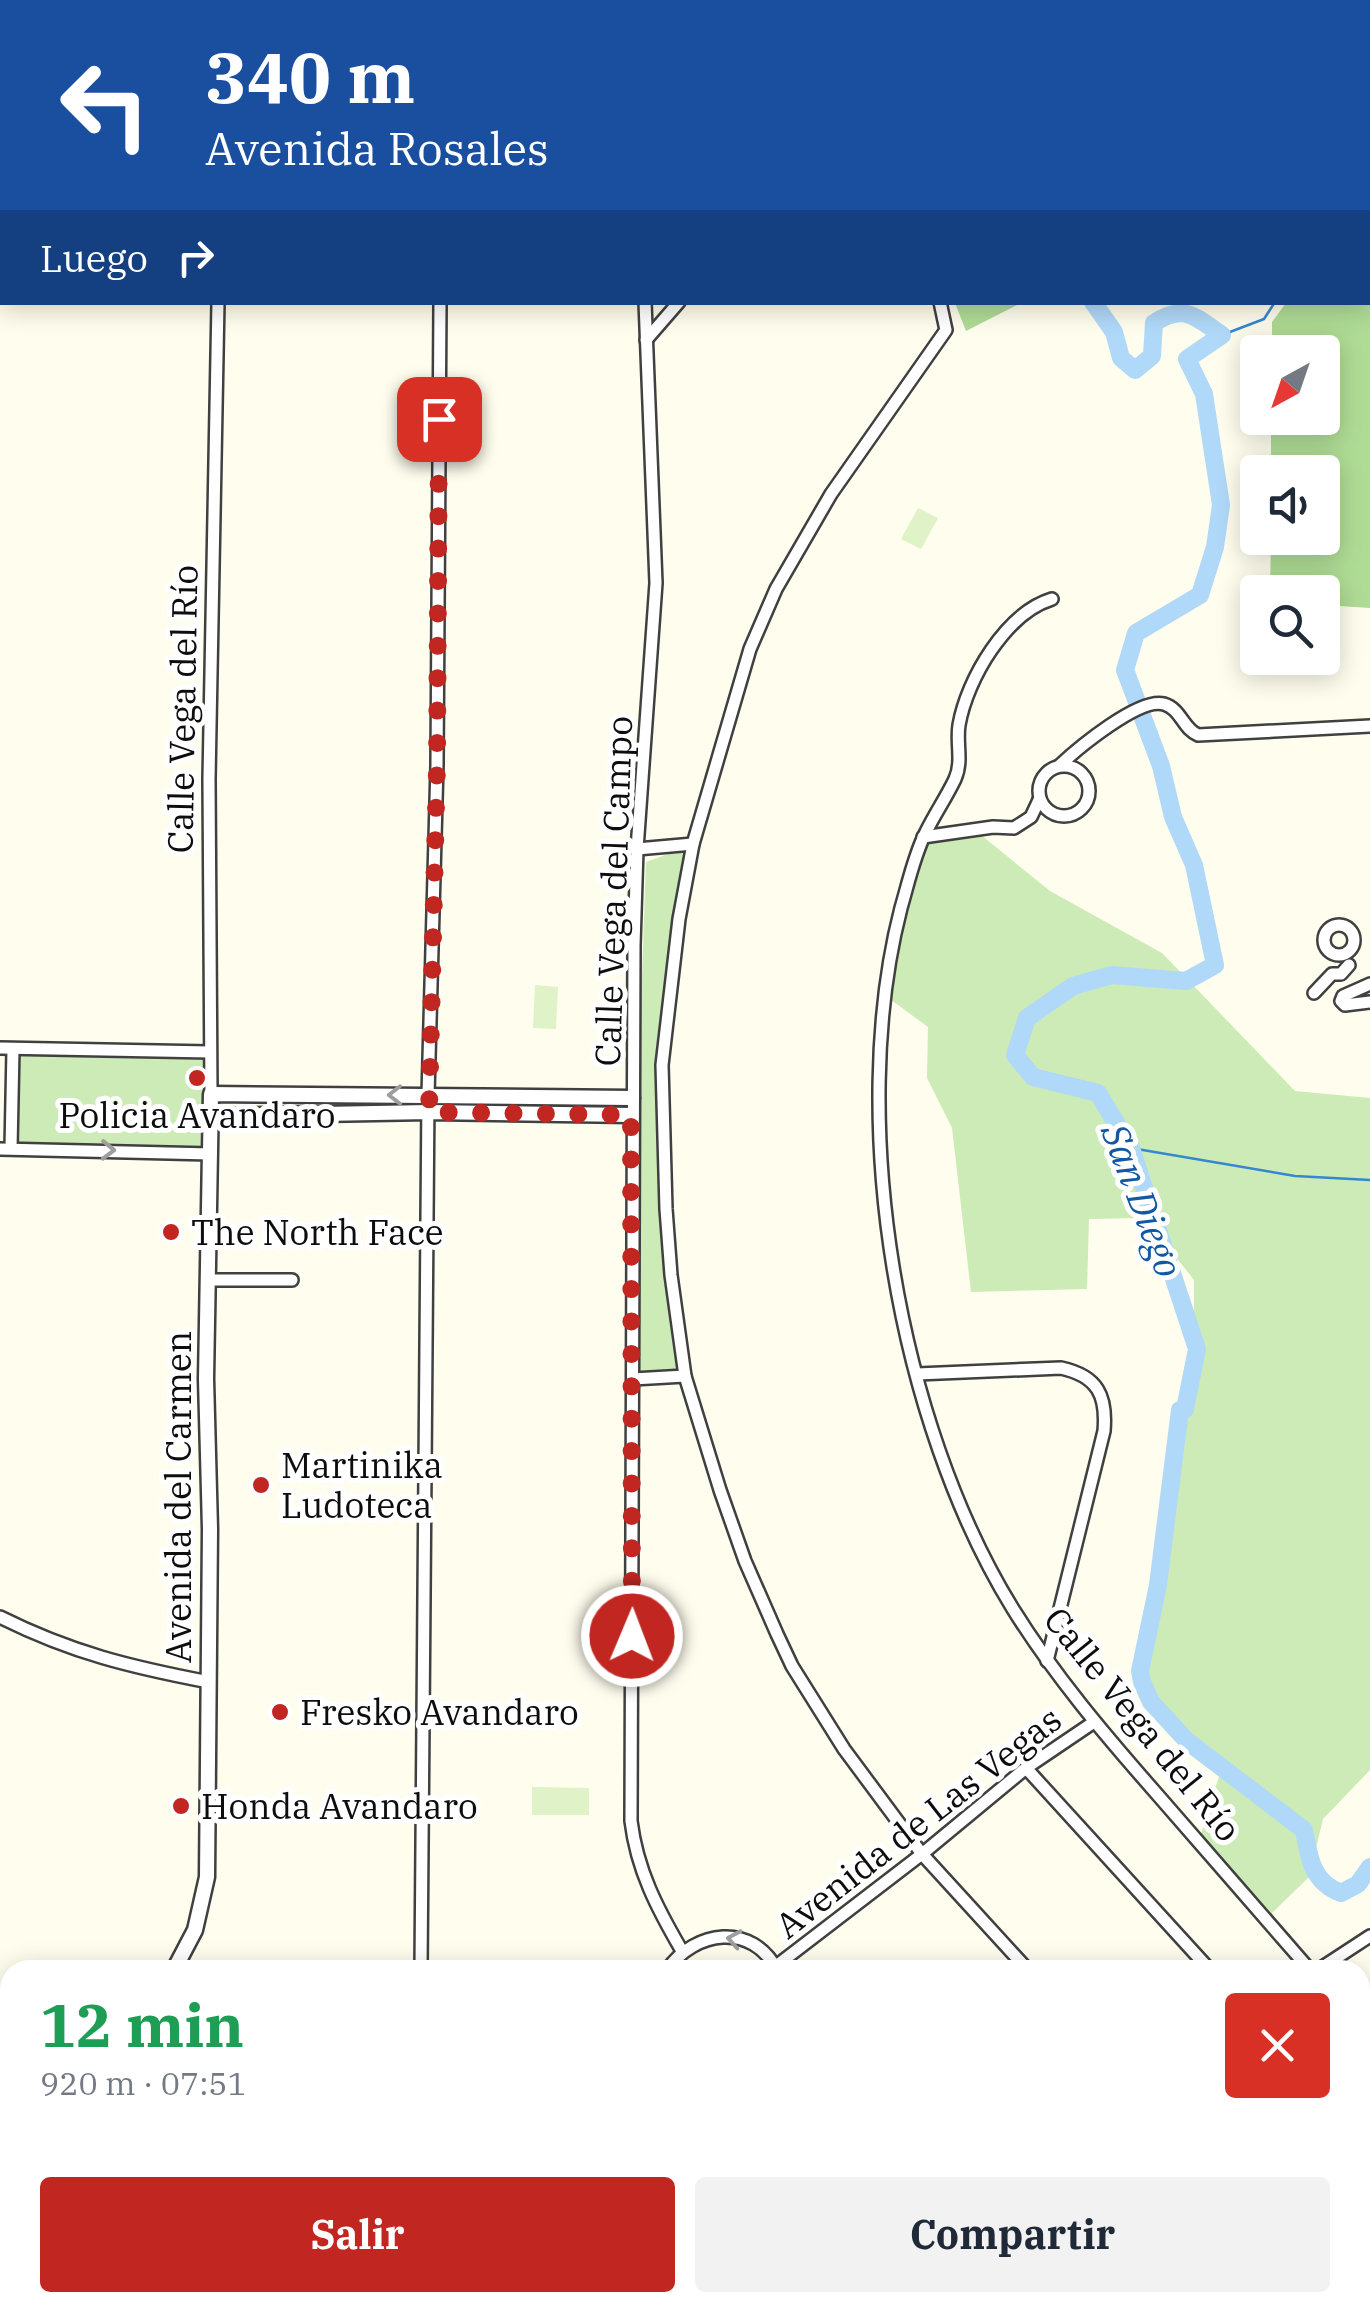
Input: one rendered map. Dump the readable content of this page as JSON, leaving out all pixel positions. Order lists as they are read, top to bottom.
{
  "streets": {
    "street": [
      "Calle Vega del Río",
      "Calle Vega del Campo",
      "Avenida del Carmen",
      "Avenida de Las Vegas"
    ]
  },
  "crossings": [
    ["Calle Vega del Río", "Avenida del Carmen"],
    ["Calle Vega del Río", "Avenida de Las Vegas"],
    ["Calle Vega del Campo", "Avenida de Las Vegas"]
  ],
  "water": ["San Diego"],
  "places": [
    "Policia Avandaro",
    "The North Face",
    "Martinika Ludoteca",
    "Fresko Avandaro",
    "Honda Avandaro"
  ],
  "north": "bottom left",
  "page": {
    "turn": ["340 m", "Avenida Rosales"],
    "then": "Luego",
    "heading": ["12 min", "920 m · 07:51"],
    "buttons": ["Salir", "Compartir"]
  }
}
